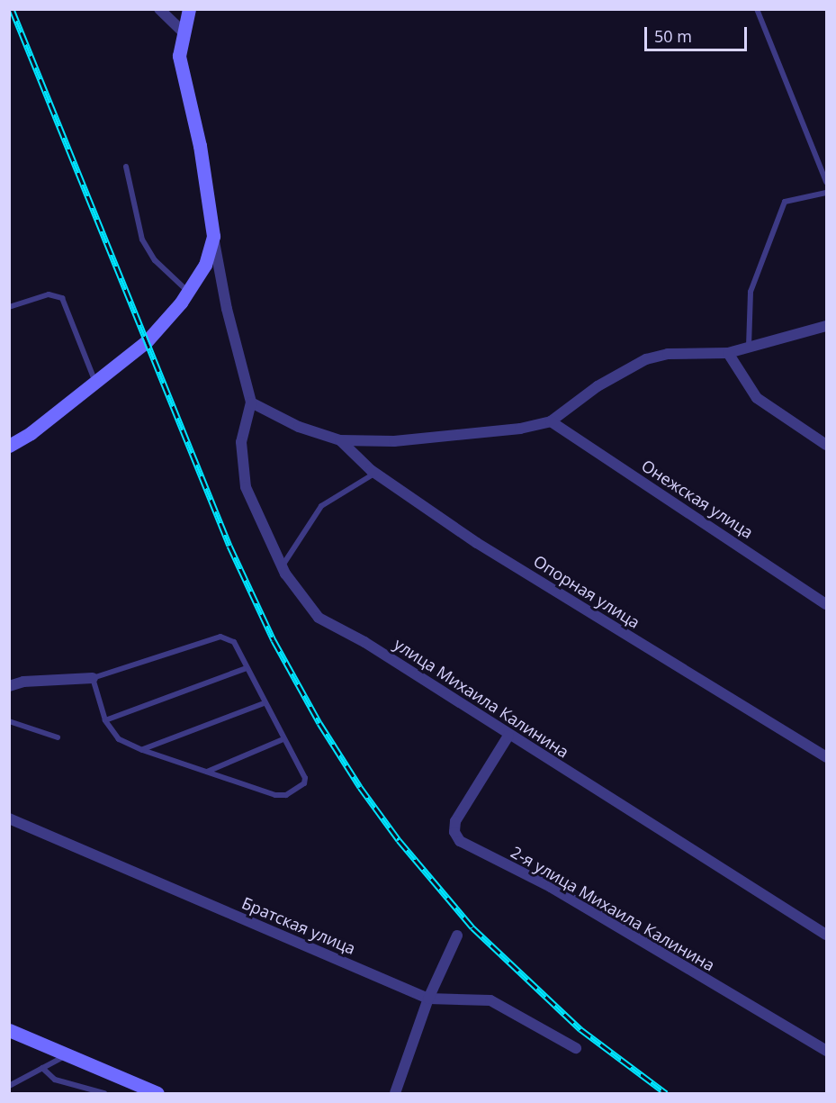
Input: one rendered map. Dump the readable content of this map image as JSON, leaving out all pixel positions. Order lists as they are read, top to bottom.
{
  "streets": {
    "street": [
      "Онежская улица",
      "Опорная улица",
      "улица Михаила Калинина",
      "2-я улица Михаила Калинина",
      "Братская улица"
    ]
  },
  "crossings": [
    ["улица Михаила Калинина", "2-я улица Михаила Калинина"]
  ],
  "scale_bar": "50 m"
}
